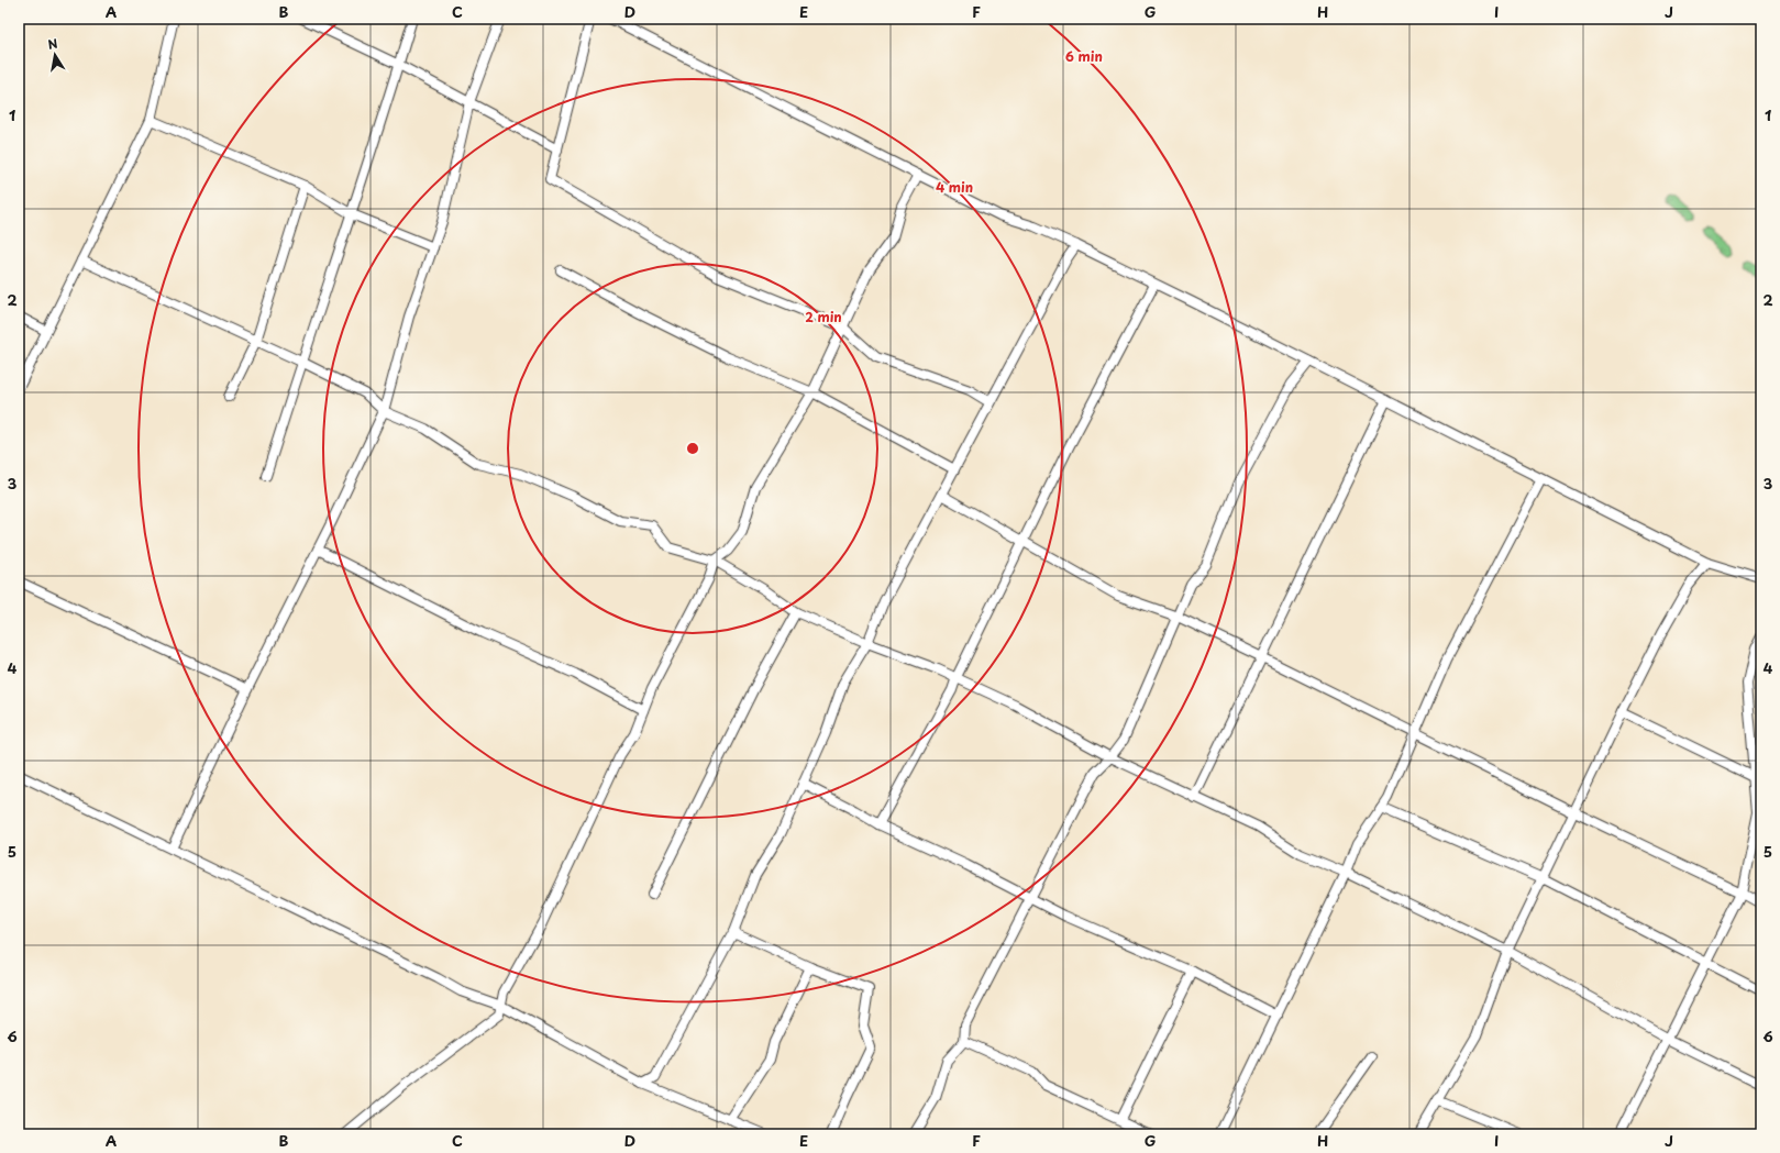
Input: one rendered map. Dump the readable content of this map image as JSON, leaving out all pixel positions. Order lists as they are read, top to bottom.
{
  "north": "top",
  "grid": {
    "columns": [
      "A",
      "B",
      "C",
      "D",
      "E",
      "F",
      "G",
      "H",
      "I",
      "J"
    ],
    "rows": [
      "1",
      "2",
      "3",
      "4",
      "5",
      "6"
    ]
  },
  "rings": ["6 min", "4 min", "2 min"]
}
